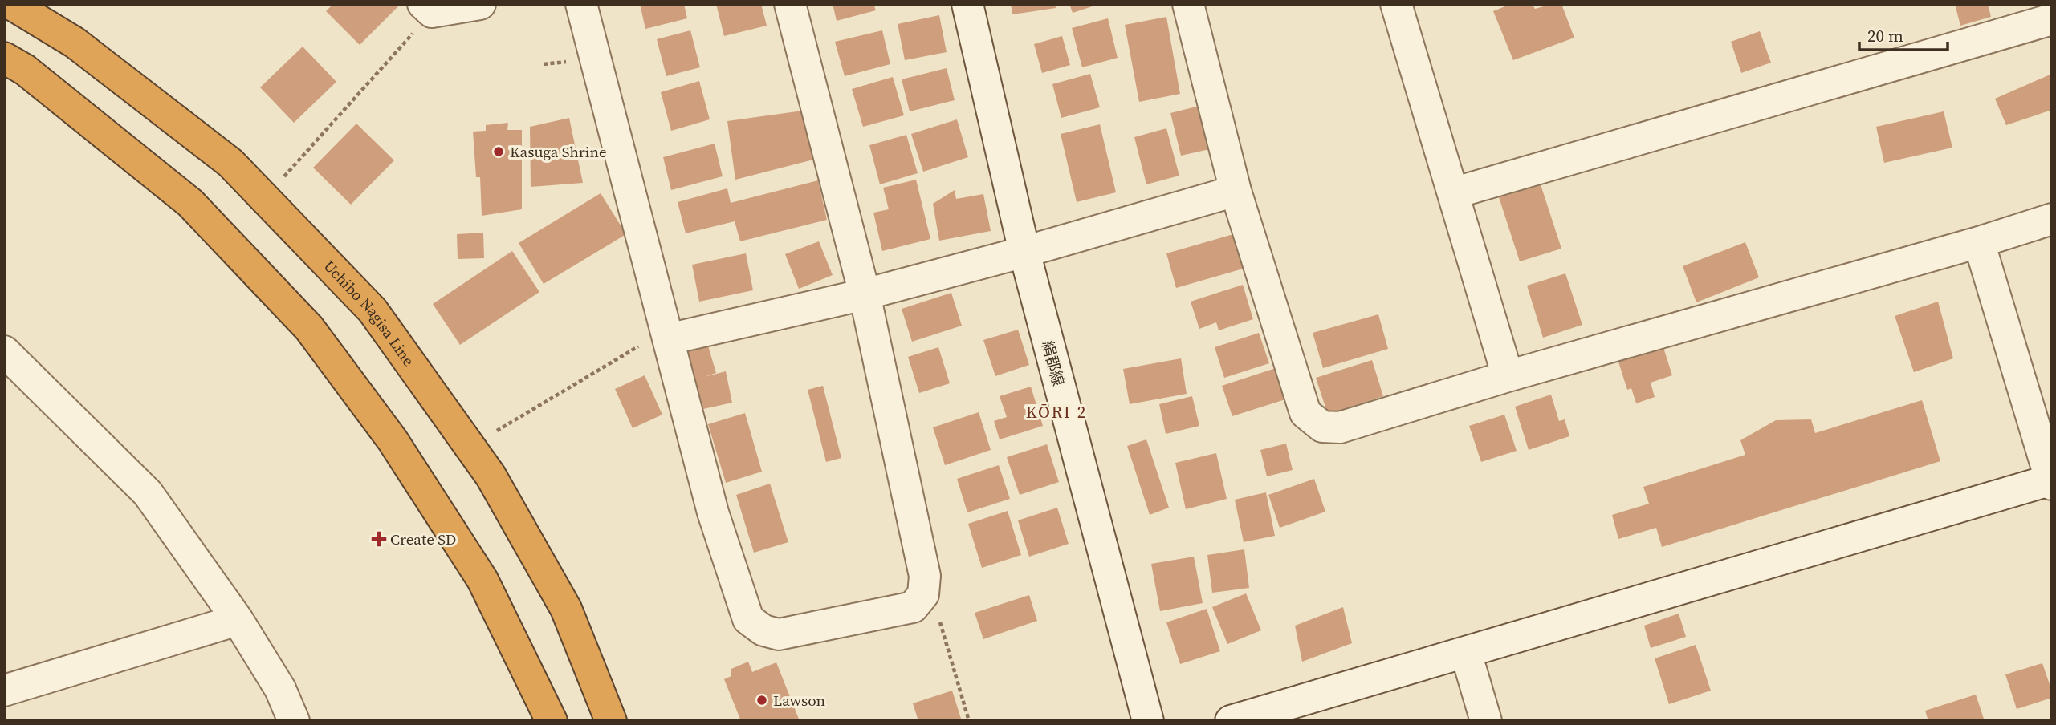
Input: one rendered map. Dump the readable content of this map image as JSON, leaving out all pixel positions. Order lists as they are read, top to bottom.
{
  "streets": {
    "highway": ["Uchibo Nagisa Line"],
    "street": ["絹郡線"]
  },
  "districts": ["KŌRI 2"],
  "places": {
    "other": ["Kasuga Shrine", "Lawson"],
    "health": ["Create SD"]
  },
  "scale_bar": "20 m"
}
